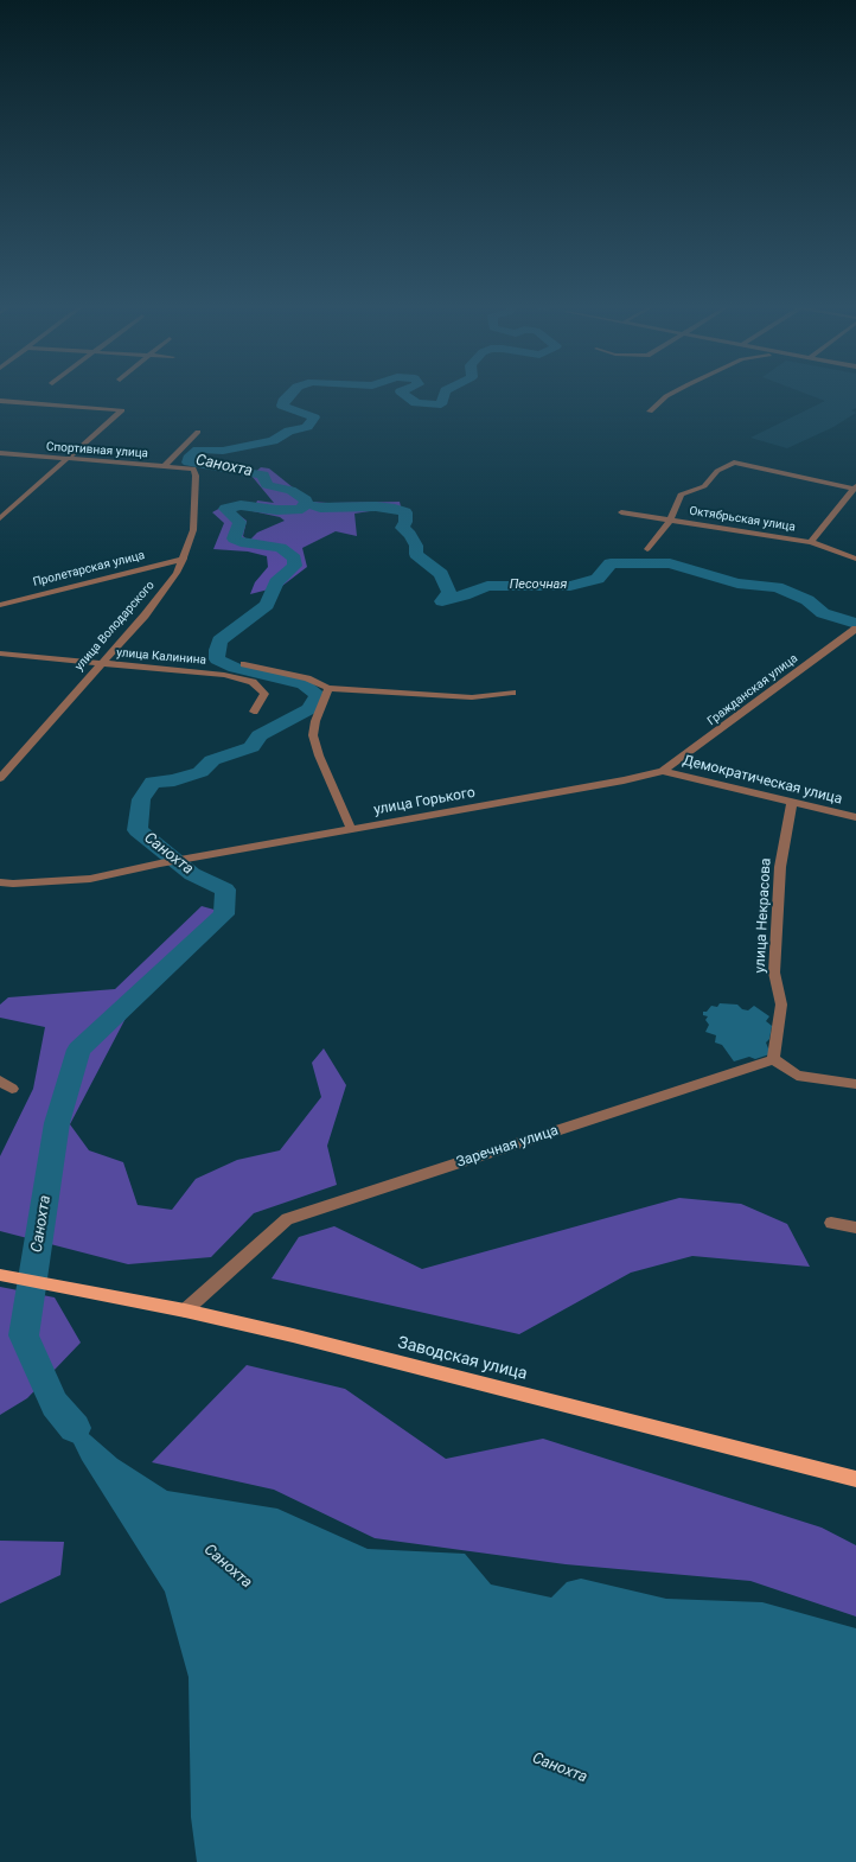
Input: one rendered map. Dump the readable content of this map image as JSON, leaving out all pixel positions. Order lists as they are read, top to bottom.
{
  "streets": {
    "main road": ["Заводская улица"],
    "street": [
      "Спортивная улица",
      "Октябрьская улица",
      "Пролетарская улица",
      "улица Володарского",
      "улица Калинина",
      "Гражданская улица",
      "Демократическая улица",
      "улица Горького",
      "улица Некрасова",
      "Заречная улица"
    ]
  },
  "crossings": [
    ["Спортивная улица", "улица Володарского"],
    ["Пролетарская улица", "улица Володарского"],
    ["улица Володарского", "улица Калинина"],
    ["Гражданская улица", "Демократическая улица"],
    ["Гражданская улица", "улица Горького"],
    ["Демократическая улица", "улица Горького"],
    ["Демократическая улица", "улица Некрасова"],
    ["улица Некрасова", "Заречная улица"],
    ["Заречная улица", "Заводская улица"]
  ],
  "water": ["Санохта", "Песочная"]
}
